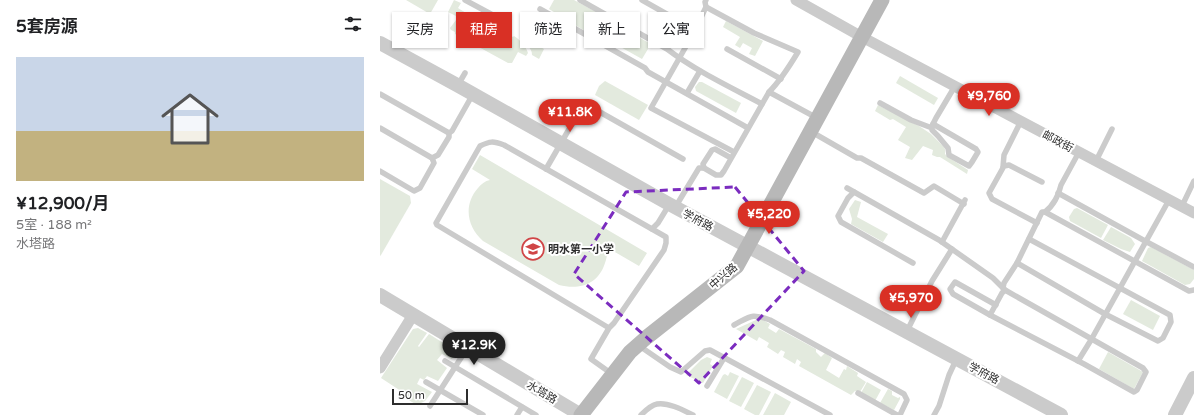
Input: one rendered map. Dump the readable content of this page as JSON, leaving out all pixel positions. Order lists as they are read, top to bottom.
{
  "streets": {
    "main road": ["中兴路"],
    "street": ["邮政街", "学府路", "水塔路"]
  },
  "crossings": [
    ["邮政街", "中兴路"],
    ["学府路", "中兴路"],
    ["中兴路", "水塔路"]
  ],
  "places": {
    "school or university": ["明水第一小学"]
  },
  "scale_bar": "50 m",
  "page": {
    "heading": "5套房源",
    "chip": [
      "买房",
      "租房",
      "筛选",
      "新上",
      "公寓"
    ],
    "list": [
      {
        "name": "¥12,900/月",
        "note": "5室 · 188 m² · 水塔路"
      }
    ],
    "price": [
      "¥9,760",
      "¥11.8K",
      "¥5,220",
      "¥5,970",
      "¥12.9K"
    ],
    "scale": "50 m"
  }
}
